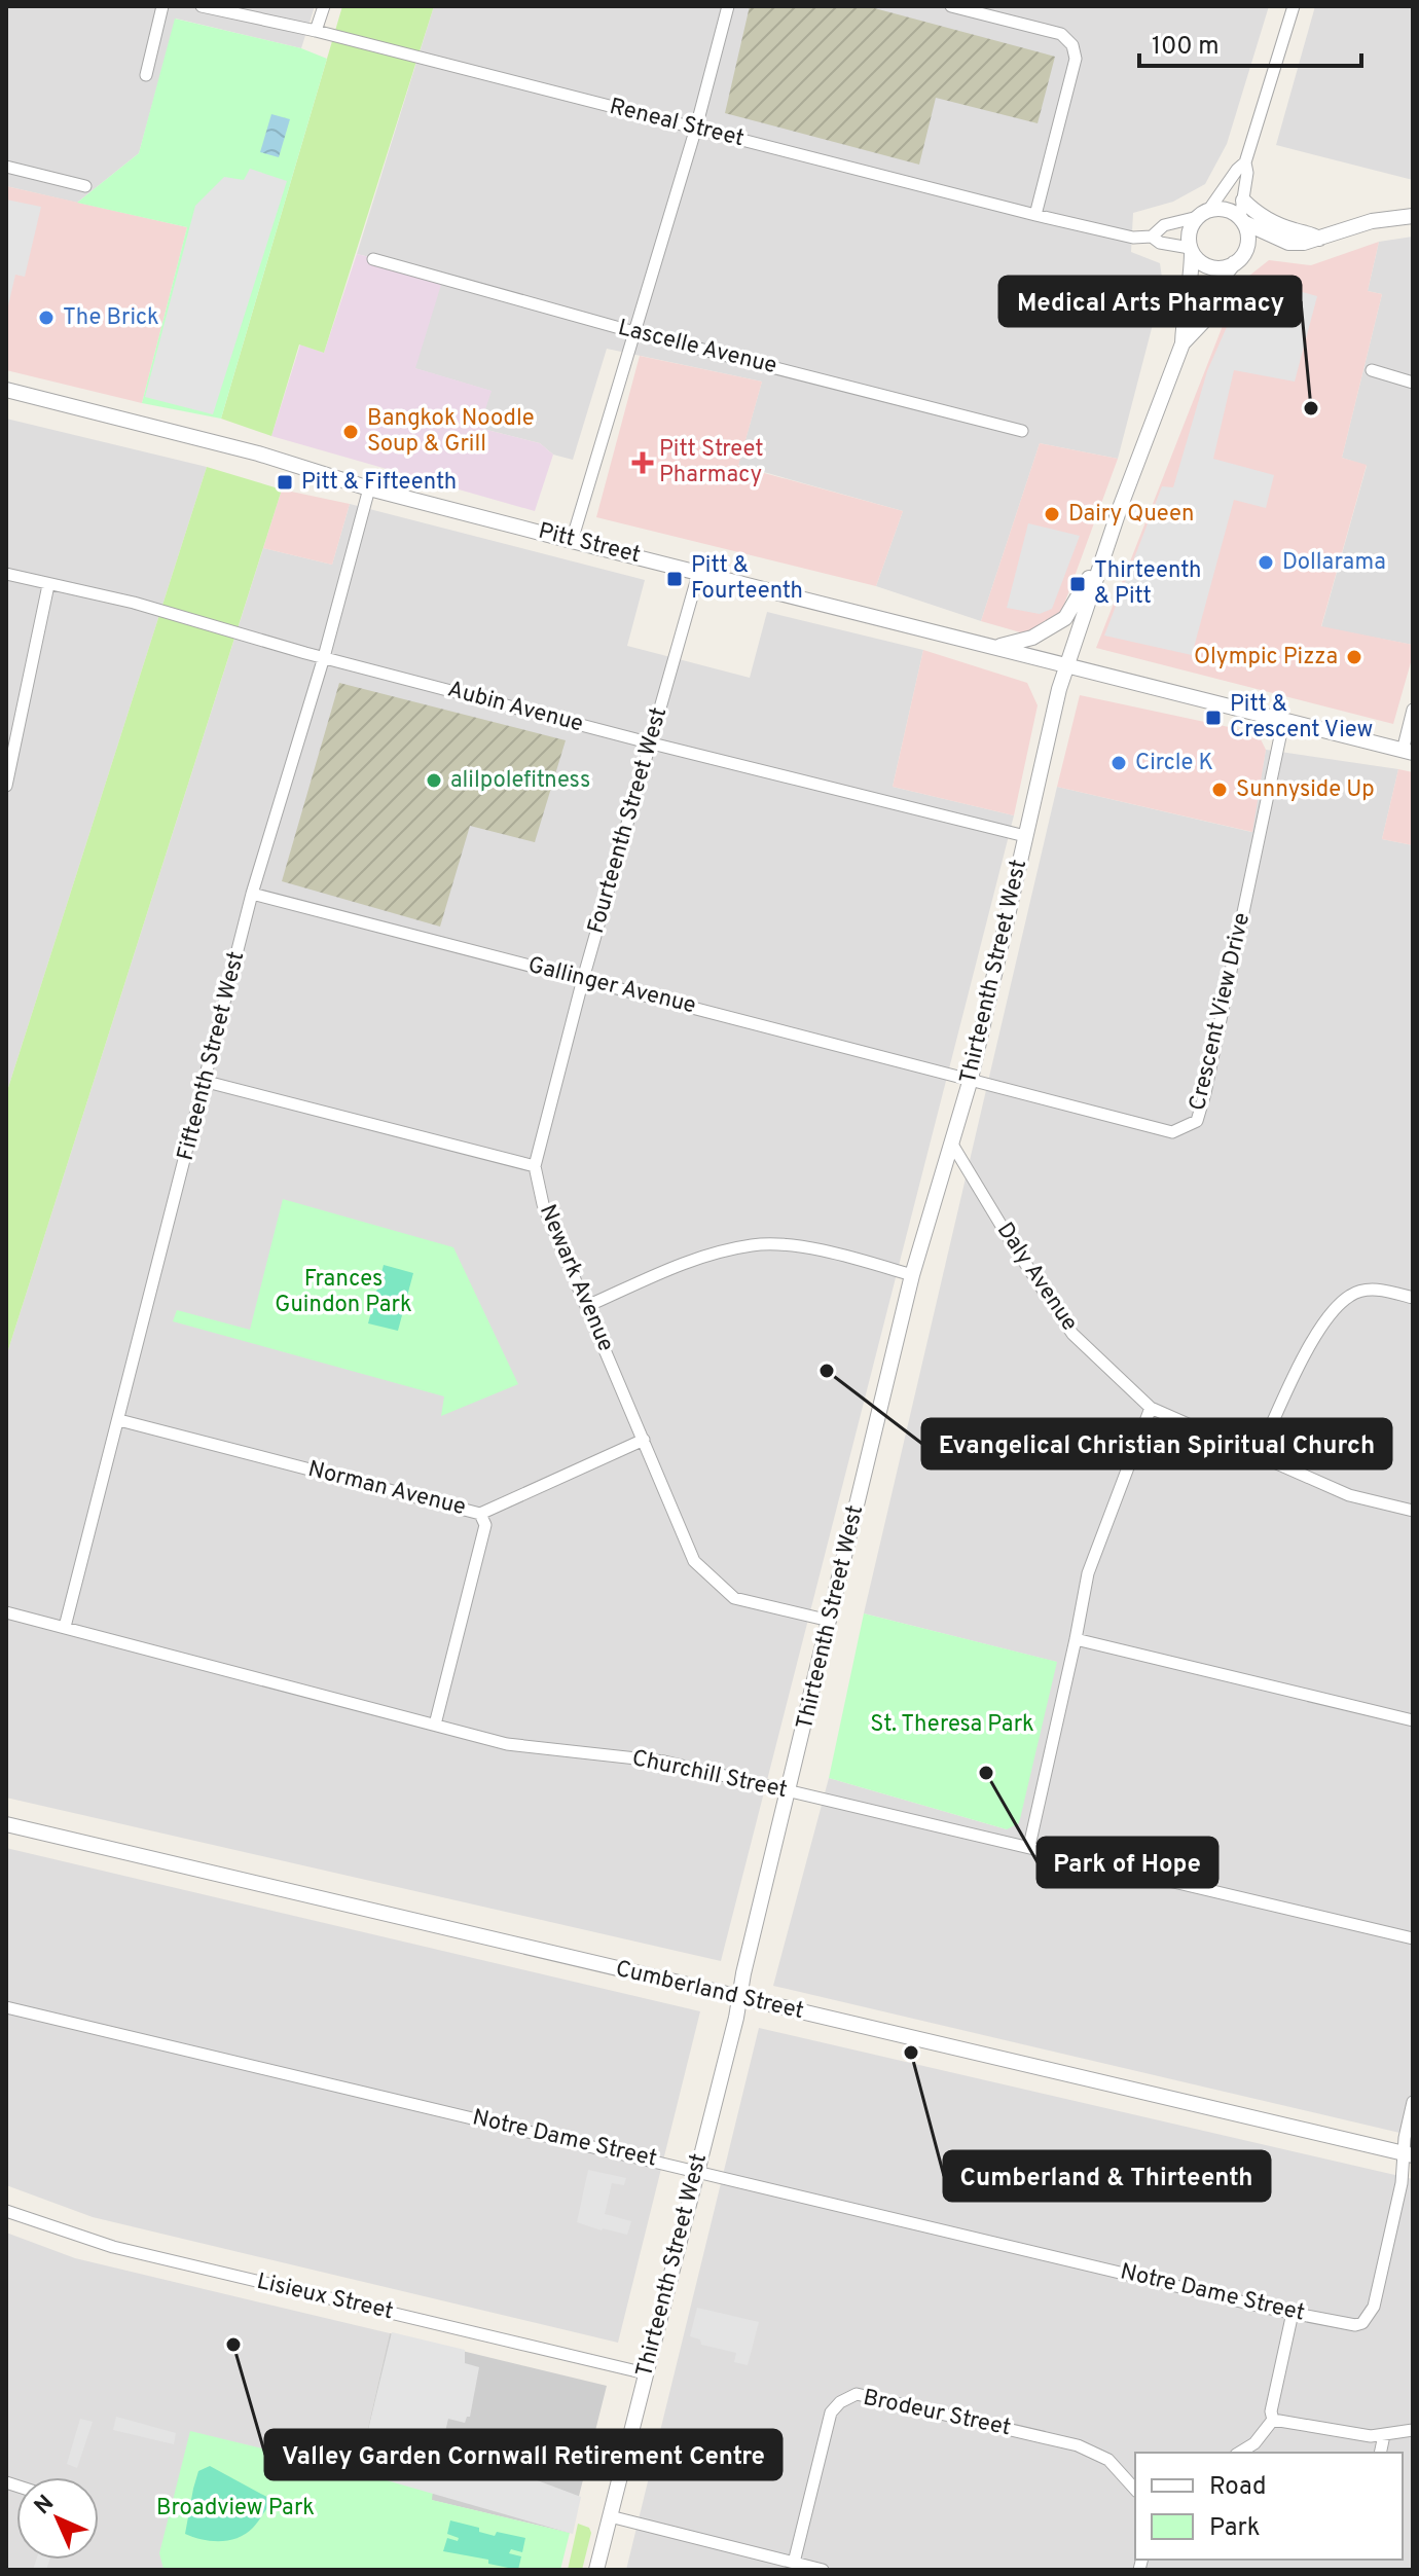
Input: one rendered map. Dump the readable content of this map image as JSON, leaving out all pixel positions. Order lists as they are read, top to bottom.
{
  "streets": {
    "street": [
      "Reneal Street",
      "Lascelle Avenue",
      "Pitt Street",
      "Aubin Avenue",
      "Fourteenth Street West",
      "Thirteenth Street West",
      "Gallinger Avenue",
      "Crescent View Drive",
      "Fifteenth Street West",
      "Daly Avenue",
      "Newark Avenue",
      "Norman Avenue",
      "Churchill Street",
      "Cumberland Street",
      "Notre Dame Street",
      "Lisieux Street",
      "Brodeur Street"
    ]
  },
  "crossings": [
    ["Pitt Street", "Fourteenth Street West"],
    ["Pitt Street", "Thirteenth Street West"],
    ["Pitt Street", "Crescent View Drive"],
    ["Pitt Street", "Fifteenth Street West"],
    ["Aubin Avenue", "Fourteenth Street West"],
    ["Aubin Avenue", "Thirteenth Street West"],
    ["Aubin Avenue", "Fifteenth Street West"],
    ["Fourteenth Street West", "Gallinger Avenue"],
    ["Fourteenth Street West", "Newark Avenue"],
    ["Thirteenth Street West", "Gallinger Avenue"],
    ["Thirteenth Street West", "Crescent View Drive"],
    ["Thirteenth Street West", "Daly Avenue"],
    ["Thirteenth Street West", "Newark Avenue"],
    ["Thirteenth Street West", "Churchill Street"],
    ["Thirteenth Street West", "Cumberland Street"],
    ["Thirteenth Street West", "Notre Dame Street"],
    ["Thirteenth Street West", "Lisieux Street"],
    ["Gallinger Avenue", "Crescent View Drive"],
    ["Gallinger Avenue", "Fifteenth Street West"],
    ["Fifteenth Street West", "Norman Avenue"],
    ["Fifteenth Street West", "Churchill Street"],
    ["Newark Avenue", "Norman Avenue"],
    ["Cumberland Street", "Notre Dame Street"]
  ],
  "parks": ["Frances Guindon Park", "St. Theresa Park", "Broadview Park"],
  "places": {
    "other": [
      "The Brick",
      "Medical Arts Pharmacy",
      "Bangkok Noodle Soup & Grill",
      "Dairy Queen",
      "Dollarama",
      "Olympic Pizza",
      "Circle K",
      "alilpolefitness",
      "Sunnyside Up",
      "Evangelical Christian Spiritual Church",
      "Park of Hope",
      "Cumberland & Thirteenth",
      "Valley Garden Cornwall Retirement Centre"
    ],
    "health": ["Pitt Street Pharmacy"],
    "transit": [
      "Pitt & Fifteenth",
      "Pitt & Fourteenth",
      "Thirteenth & Pitt",
      "Pitt & Crescent View"
    ]
  },
  "legend": ["Road", "Park"],
  "scale_bar": "100 m",
  "north": "top left"
}
